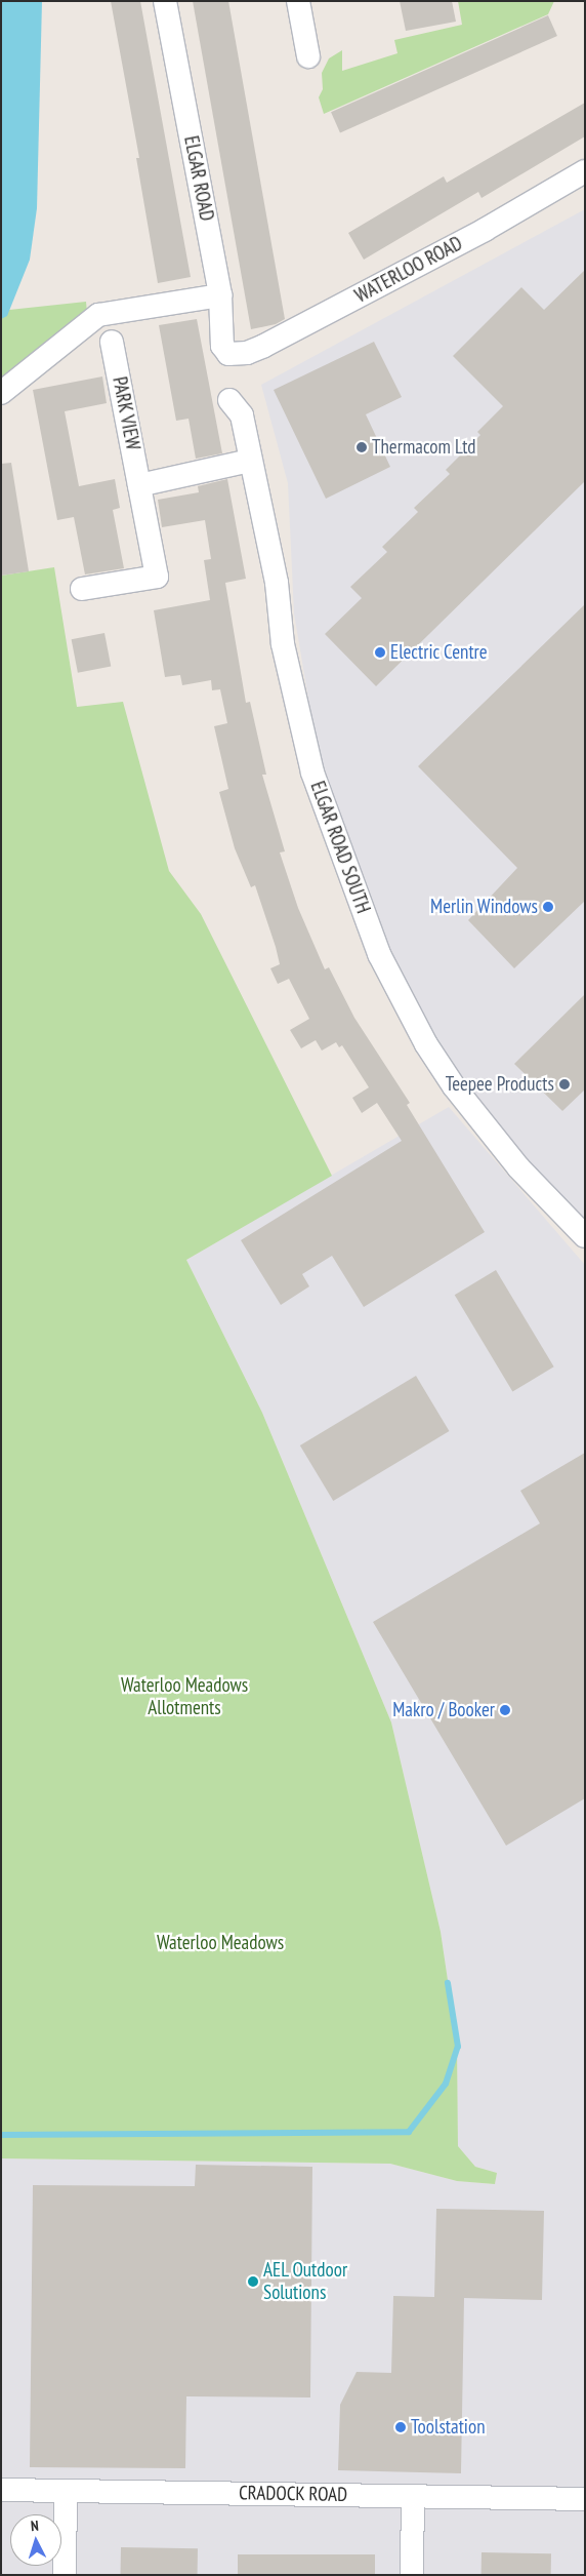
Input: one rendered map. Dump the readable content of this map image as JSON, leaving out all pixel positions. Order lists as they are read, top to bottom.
{
  "streets": {
    "street": [
      "ELGAR ROAD",
      "WATERLOO ROAD",
      "PARK VIEW",
      "ELGAR ROAD SOUTH",
      "CRADOCK ROAD"
    ]
  },
  "crossings": [
    ["ELGAR ROAD", "WATERLOO ROAD"]
  ],
  "parks": ["Waterloo Meadows Allotments", "Waterloo Meadows"],
  "places": [
    "Thermacom Ltd",
    "Electric Centre",
    "Merlin Windows",
    "Teepee Products",
    "Makro / Booker",
    "AEL Outdoor Solutions",
    "Toolstation"
  ],
  "north": "top"
}
